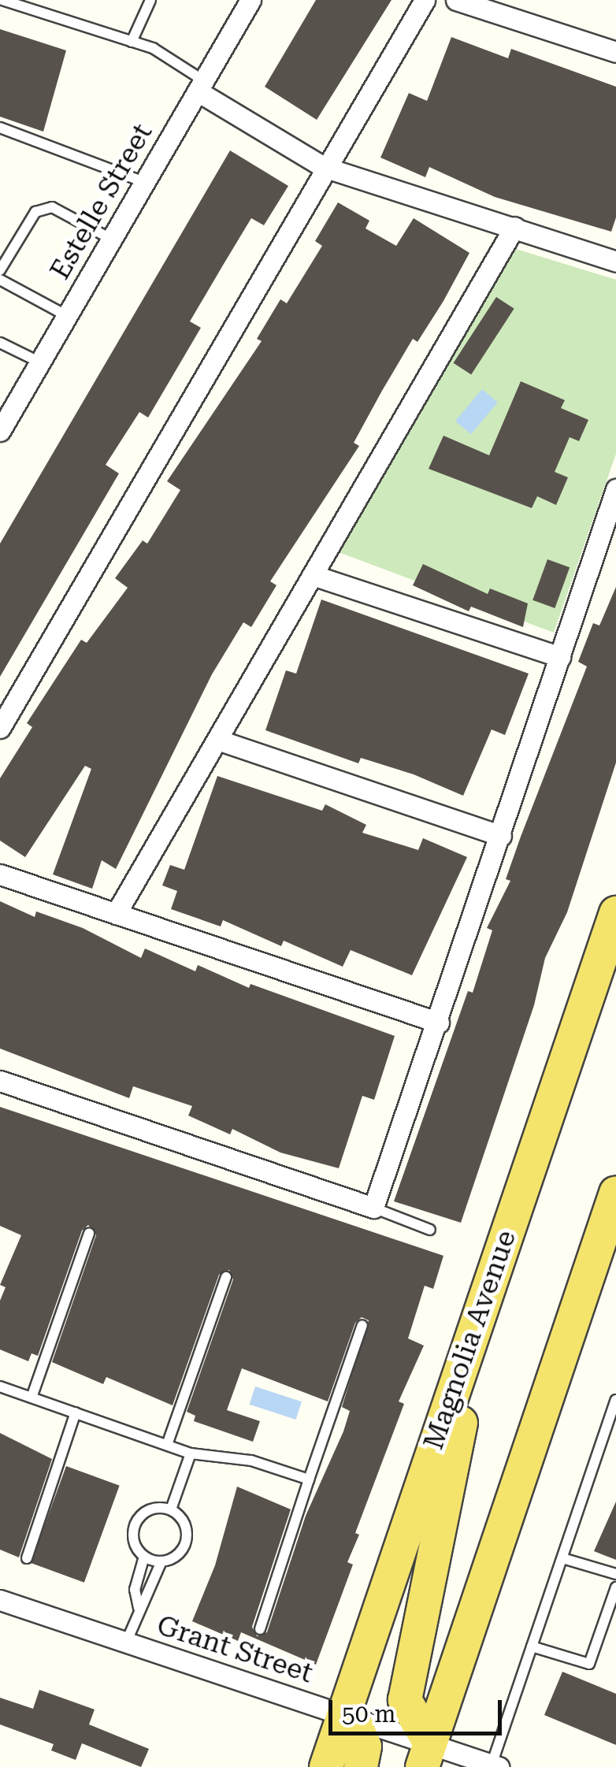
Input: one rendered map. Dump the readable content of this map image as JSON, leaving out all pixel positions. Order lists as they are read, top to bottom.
{
  "streets": {
    "main road": ["Magnolia Avenue"],
    "street": ["Estelle Street", "Grant Street"]
  },
  "crossings": [
    ["Magnolia Avenue", "Grant Street"]
  ],
  "scale_bar": "50 m"
}
